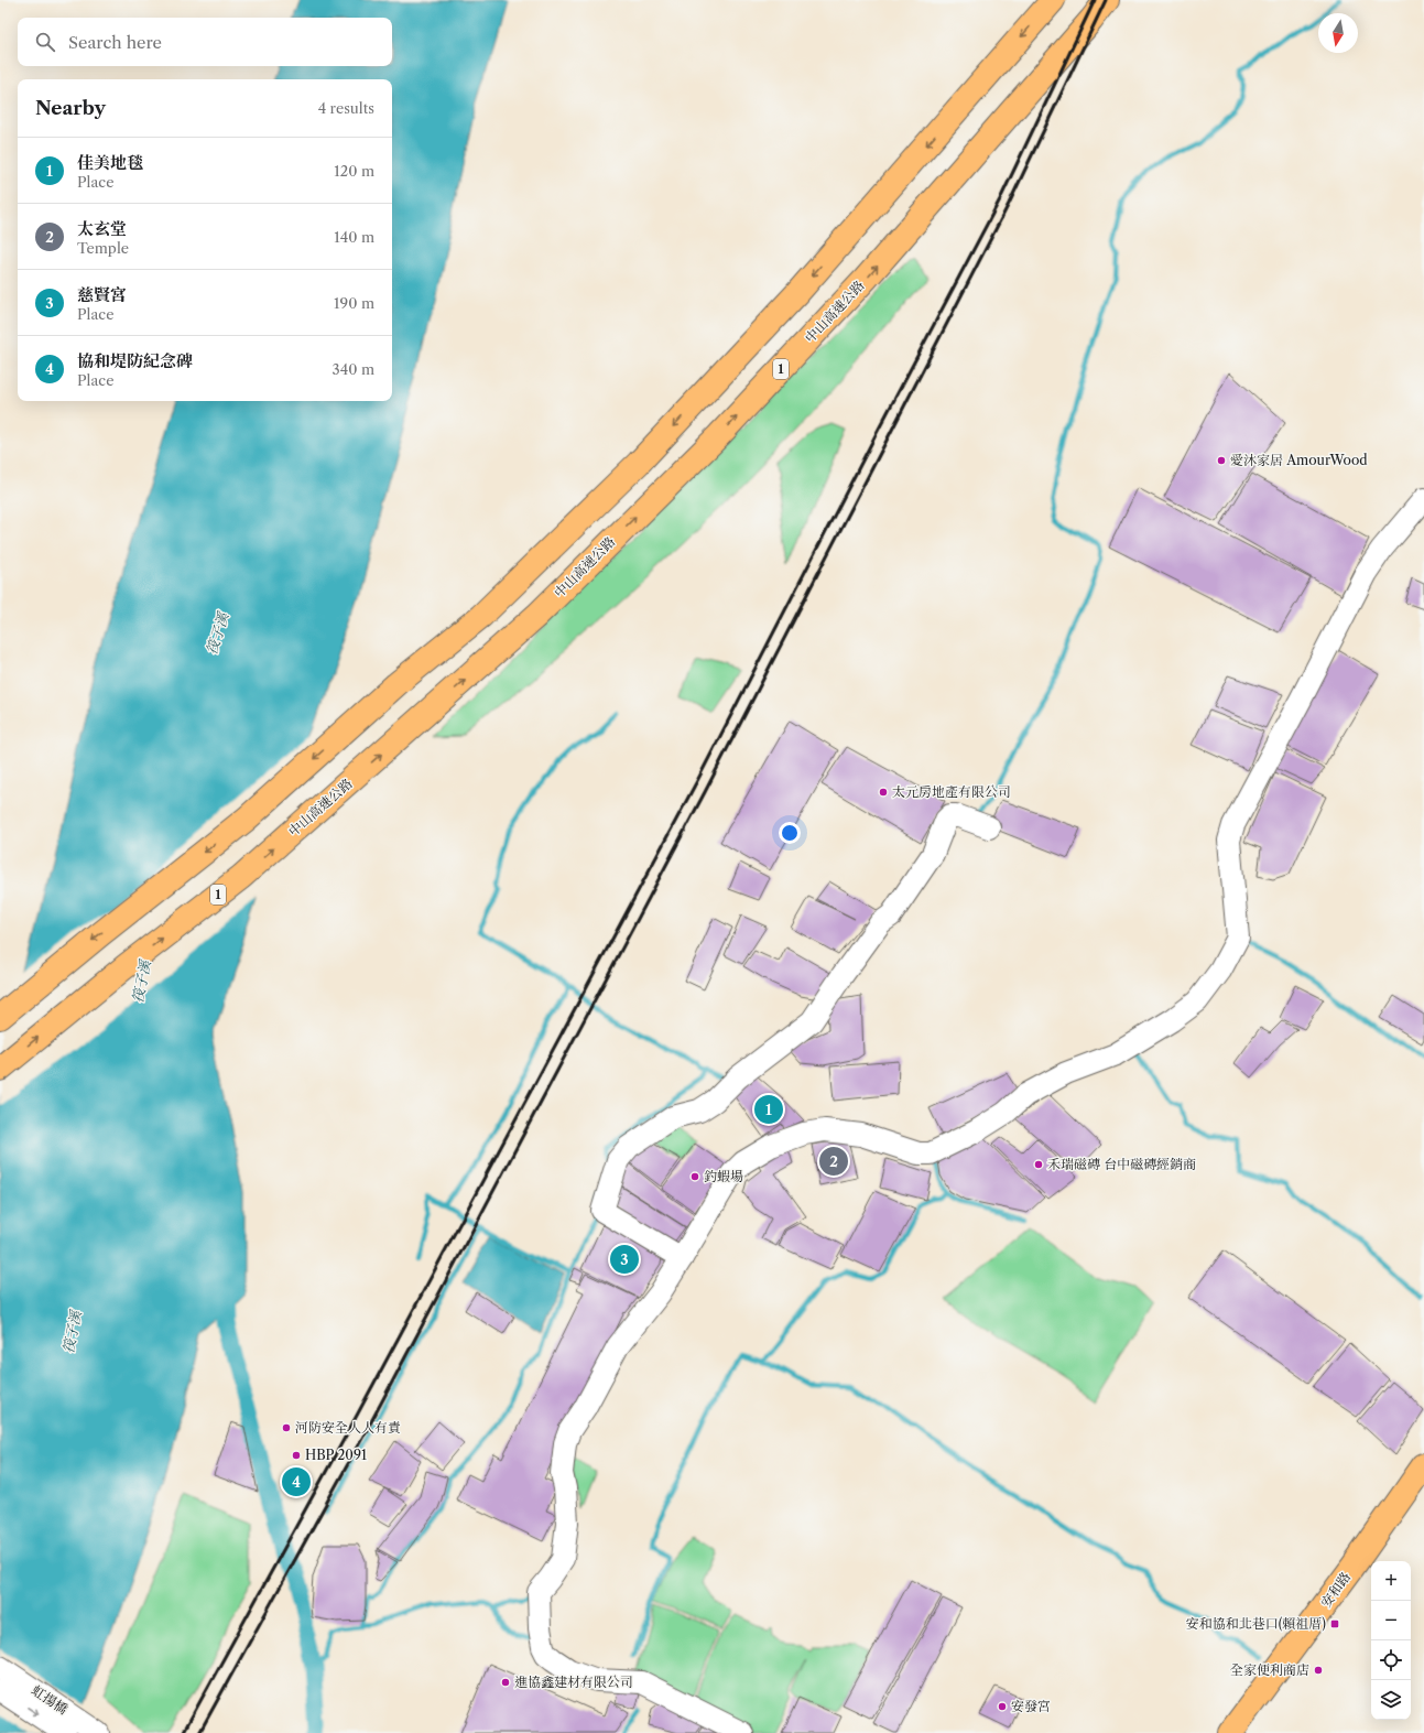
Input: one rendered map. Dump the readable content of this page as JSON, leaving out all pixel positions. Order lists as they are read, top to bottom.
{
  "streets": {
    "main road": ["中山高速公路", "1", "安和路"],
    "street": ["虹揚橋"]
  },
  "water": ["筏子溪"],
  "places": {
    "other": [
      "愛沐家居 AmourWood",
      "太元房地產有限公司",
      "禾瑞磁磚 台中磁磚經銷商",
      "釣蝦場",
      "河防安全人人有責",
      "HBP 2091",
      "全家便利商店",
      "進協鑫建材有限公司",
      "安發宮"
    ],
    "transit": ["安和協和北巷口(賴祖厝)"]
  },
  "north": "bottom",
  "page": {
    "search": "Search here",
    "heading": ["Nearby", "4 results"],
    "list": [
      {
        "mark": "1",
        "name": "佳美地毯",
        "note": "Place",
        "value": "120 m"
      },
      {
        "mark": "2",
        "name": "太玄堂",
        "note": "Temple",
        "value": "140 m"
      },
      {
        "mark": "3",
        "name": "慈賢宮",
        "note": "Place",
        "value": "190 m"
      },
      {
        "mark": "4",
        "name": "協和堤防紀念碑",
        "note": "Place",
        "value": "340 m"
      }
    ],
    "pins": [
      "1",
      "2",
      "3",
      "4"
    ],
    "map_buttons": ["+", "−"]
  }
}
